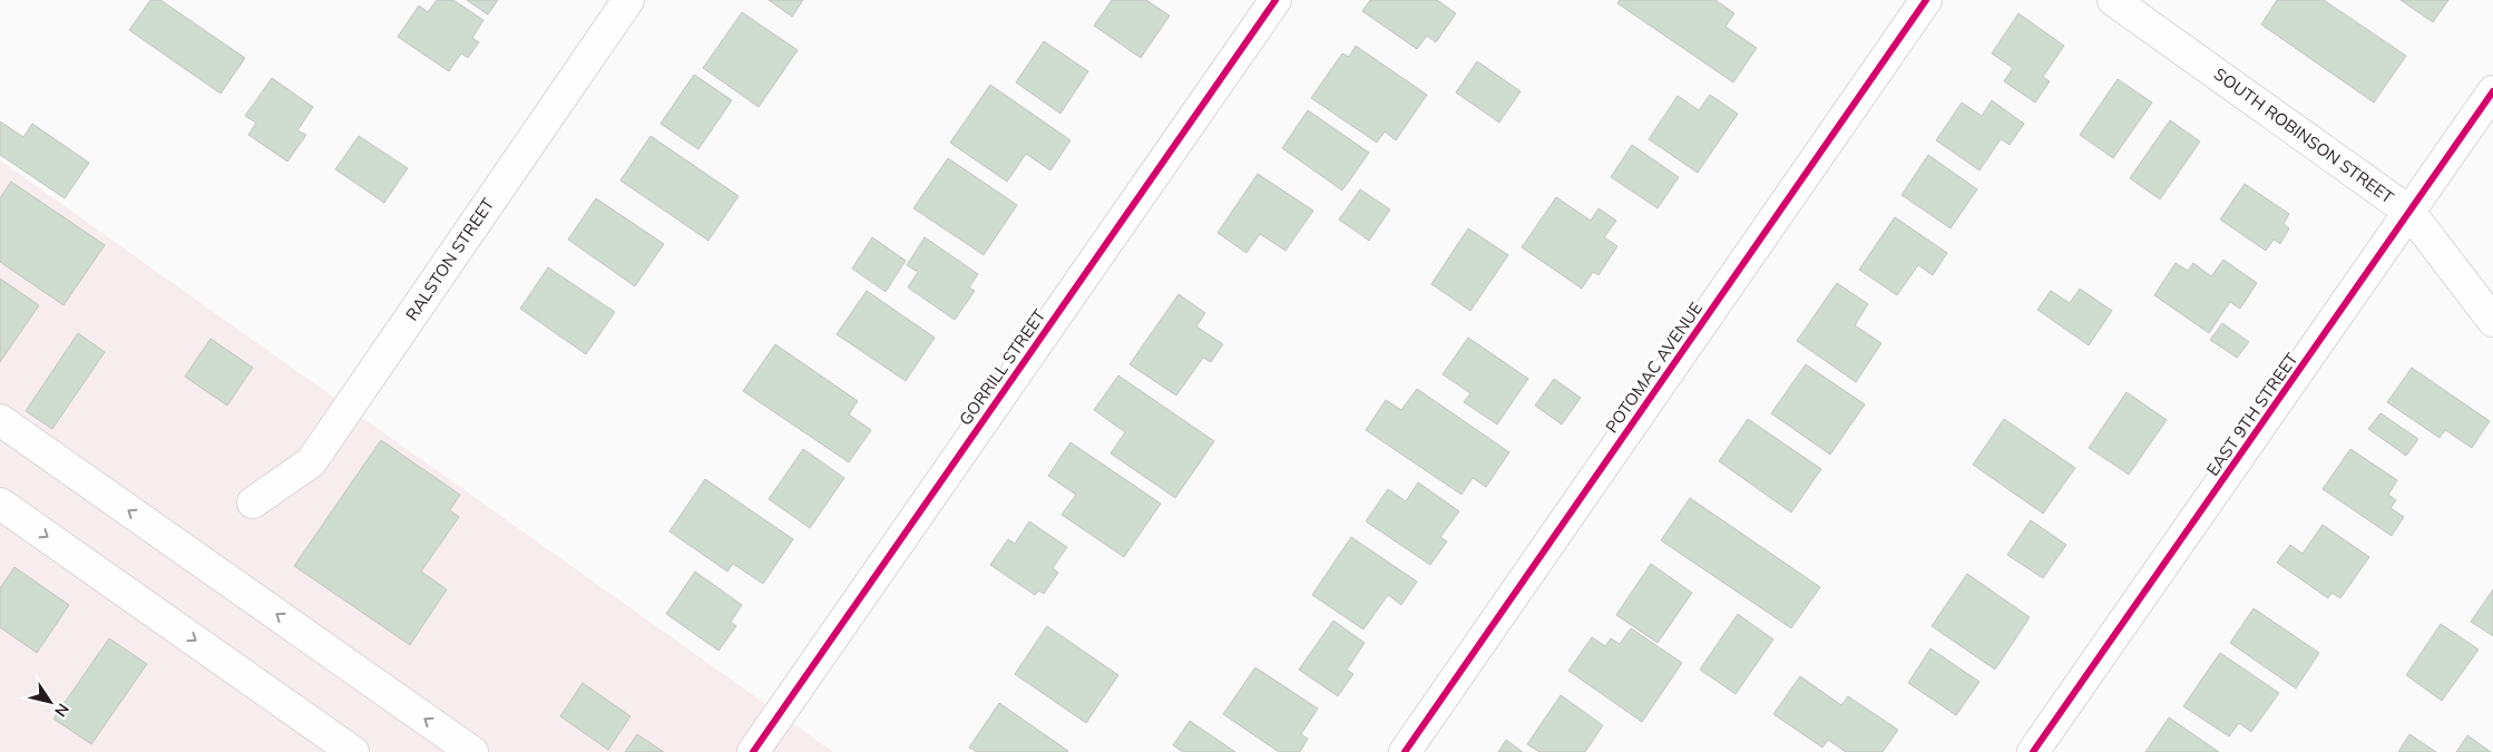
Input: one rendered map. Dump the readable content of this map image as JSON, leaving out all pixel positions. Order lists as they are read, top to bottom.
{
  "streets": {
    "street": [
      "SOUTH ROBINSON STREET",
      "RALSTON STREET",
      "GORRILL STREET",
      "POTOMAC AVENUE",
      "EAST 9TH STREET"
    ]
  },
  "crossings": [
    ["SOUTH ROBINSON STREET", "EAST 9TH STREET"]
  ],
  "north": "bottom right"
}
